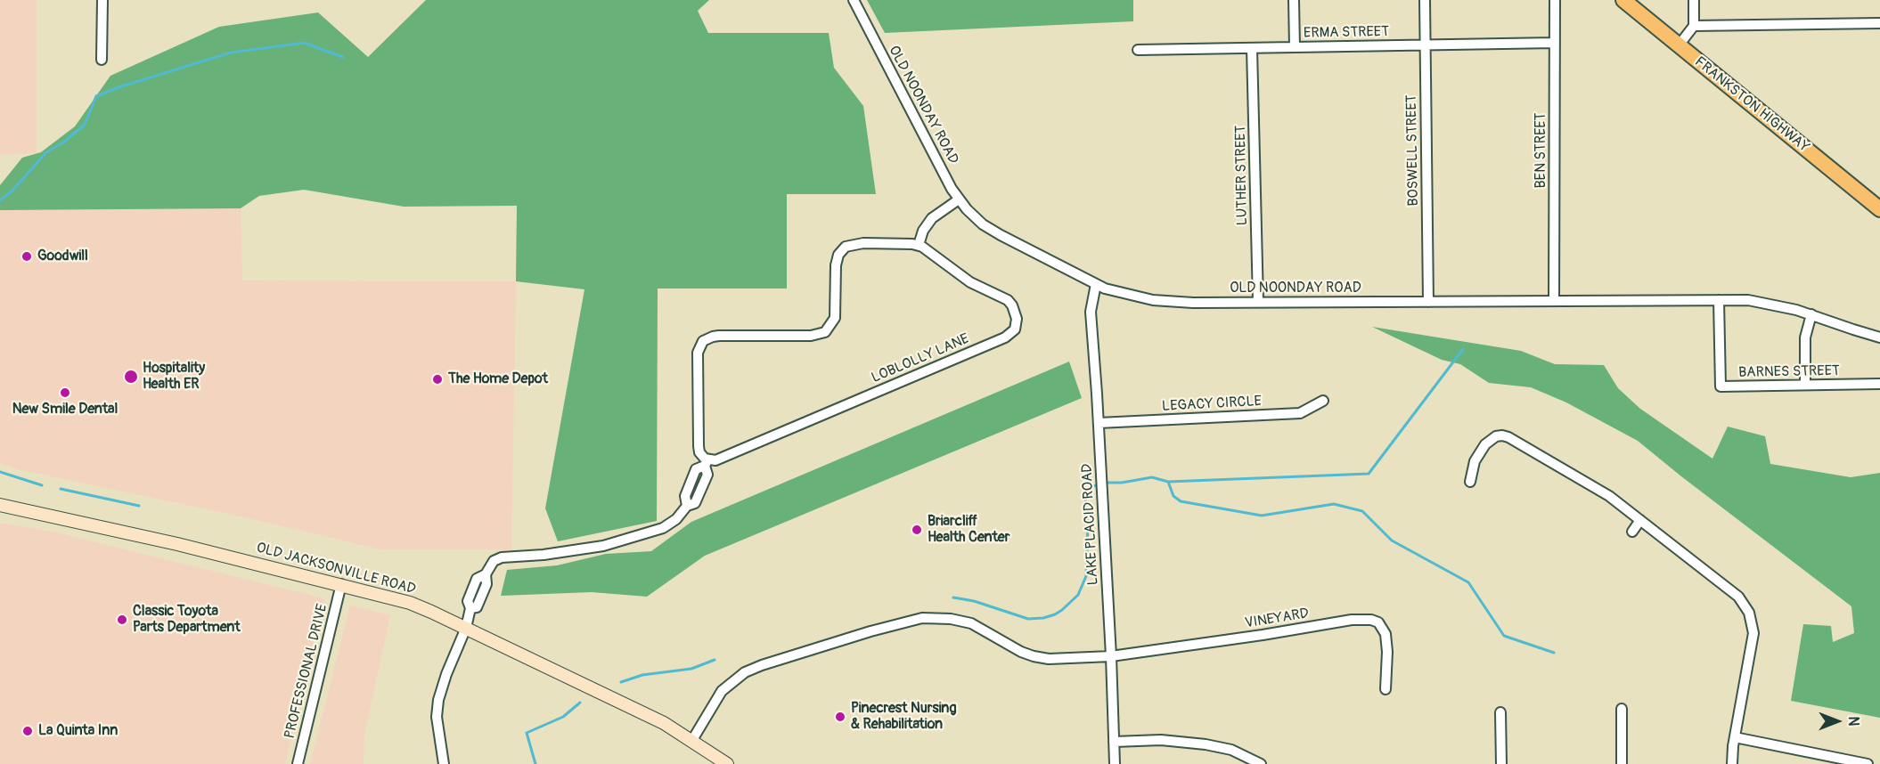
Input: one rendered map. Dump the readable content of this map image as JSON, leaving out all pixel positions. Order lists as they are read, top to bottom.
{
  "streets": {
    "main road": ["FRANKSTON HIGHWAY", "OLD JACKSONVILLE ROAD"],
    "street": [
      "ERMA STREET",
      "OLD NOONDAY ROAD",
      "BOSWELL STREET",
      "BEN STREET",
      "LUTHER STREET",
      "LOBLOLLY LANE",
      "BARNES STREET",
      "LEGACY CIRCLE",
      "LAKE PLACID ROAD",
      "VINEYARD",
      "PROFESSIONAL DRIVE"
    ]
  },
  "crossings": [
    ["ERMA STREET", "BOSWELL STREET"],
    ["ERMA STREET", "BEN STREET"],
    ["ERMA STREET", "LUTHER STREET"],
    ["OLD NOONDAY ROAD", "BOSWELL STREET"],
    ["OLD NOONDAY ROAD", "BEN STREET"],
    ["OLD NOONDAY ROAD", "LUTHER STREET"],
    ["OLD NOONDAY ROAD", "BARNES STREET"],
    ["OLD NOONDAY ROAD", "LAKE PLACID ROAD"],
    ["LEGACY CIRCLE", "LAKE PLACID ROAD"],
    ["LAKE PLACID ROAD", "VINEYARD"],
    ["OLD JACKSONVILLE ROAD", "PROFESSIONAL DRIVE"]
  ],
  "places": [
    "Goodwill",
    "Hospitality Health ER",
    "The Home Depot",
    "New Smile Dental",
    "Briarcliff Health Center",
    "Classic Toyota Parts Department",
    "Pinecrest Nursing & Rehabilitation",
    "La Quinta Inn"
  ],
  "north": "right"
}
